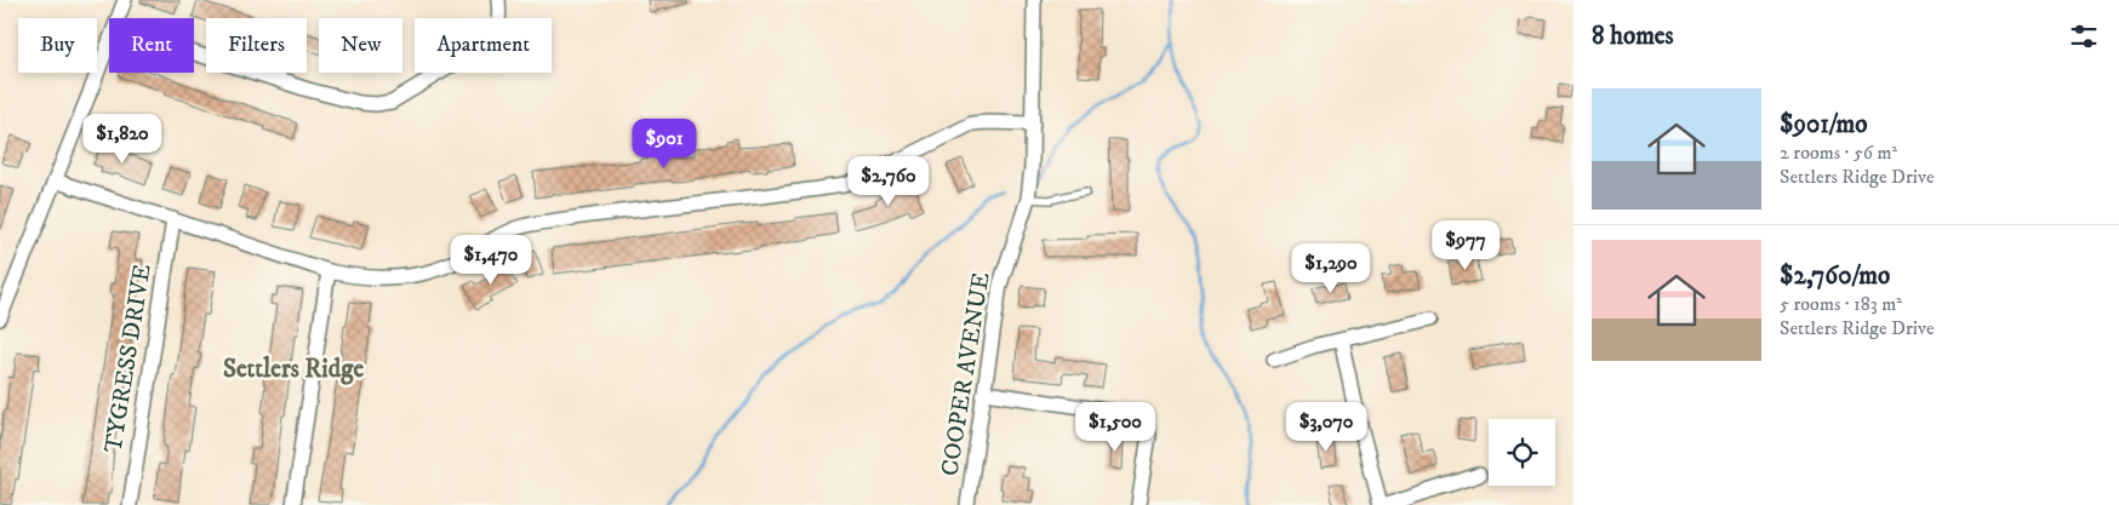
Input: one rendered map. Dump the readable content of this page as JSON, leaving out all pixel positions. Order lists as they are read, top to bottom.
{
  "streets": {
    "street": ["TYGRESS DRIVE", "COOPER AVENUE"]
  },
  "districts": ["Settlers Ridge"],
  "page": {
    "heading": "8 homes",
    "chip": [
      "Buy",
      "Rent",
      "Filters",
      "New",
      "Apartment"
    ],
    "list": [
      {
        "name": "$901/mo",
        "note": "2 rooms · 56 m² · Settlers Ridge Drive"
      },
      {
        "name": "$2,760/mo",
        "note": "5 rooms · 183 m² · Settlers Ridge Drive"
      }
    ],
    "price": [
      "$1,820",
      "$901",
      "$2,760",
      "$977",
      "$1,470",
      "$1,290",
      "$1,500",
      "$3,070"
    ]
  }
}
